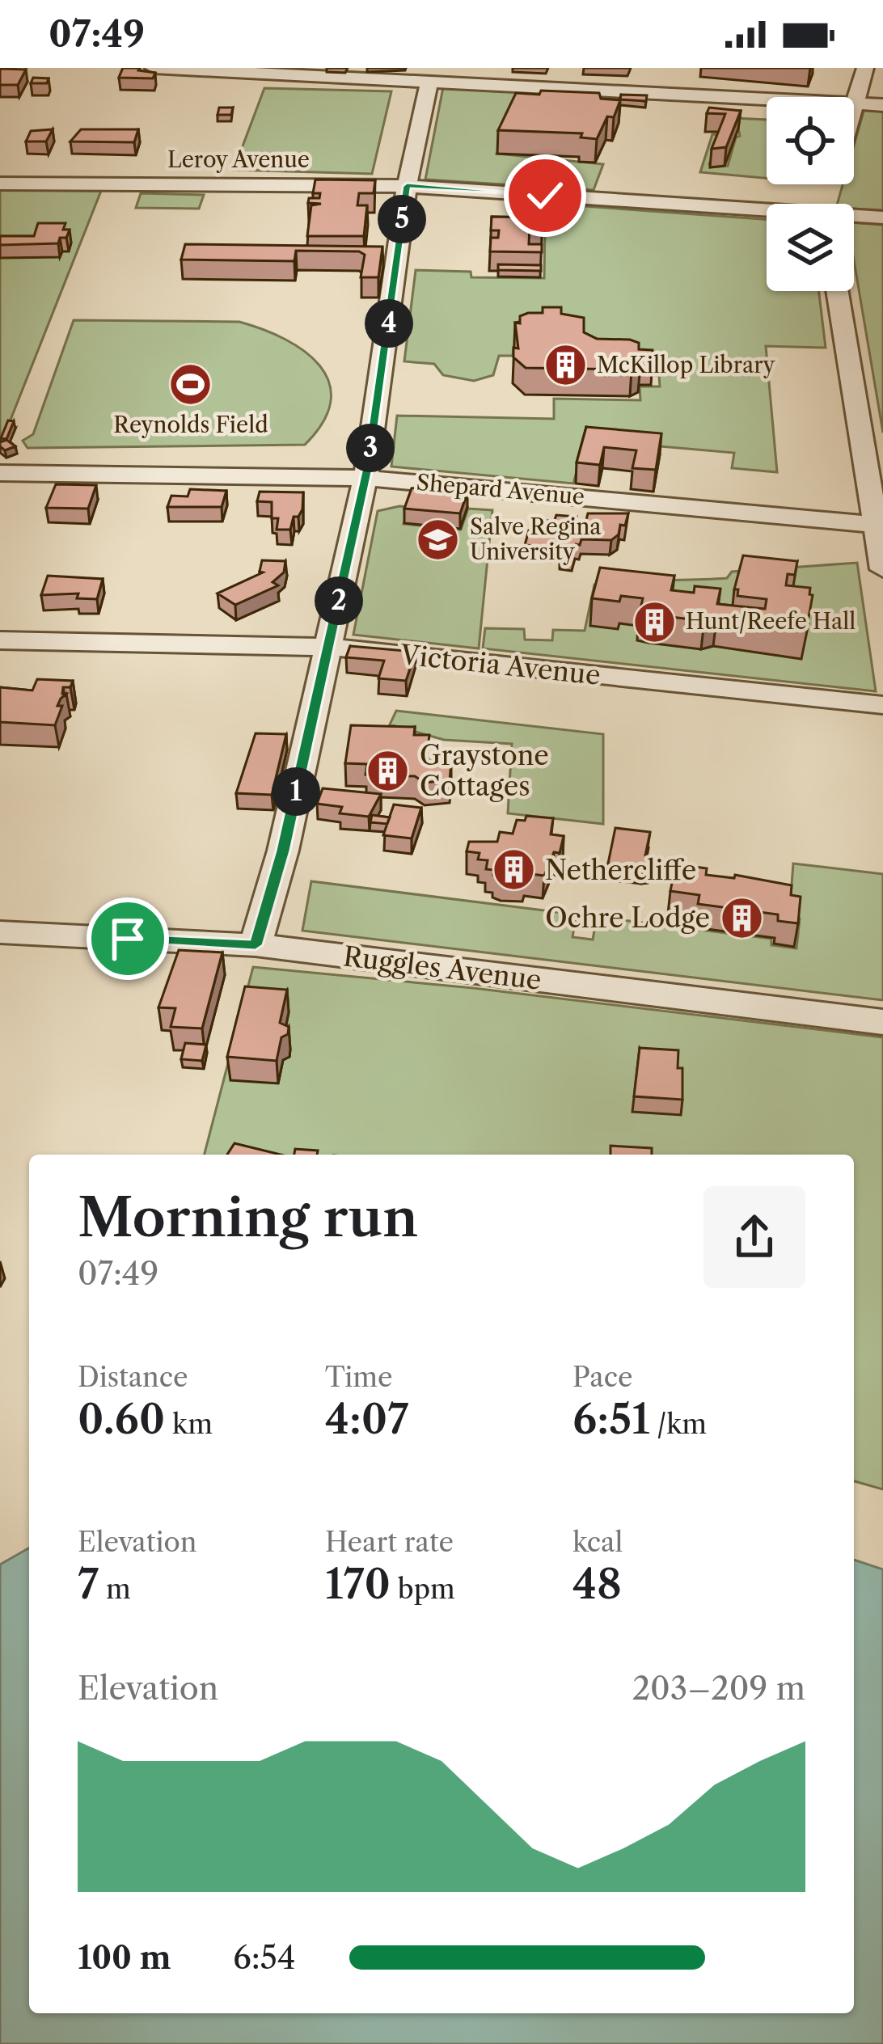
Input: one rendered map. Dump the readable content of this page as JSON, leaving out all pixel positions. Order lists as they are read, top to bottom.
{
  "streets": {
    "street": [
      "Leroy Avenue",
      "Shepard Avenue",
      "Victoria Avenue",
      "Ruggles Avenue"
    ]
  },
  "places": {
    "building": [
      "McKillop Library",
      "Hunt/Reefe Hall",
      "Graystone Cottages",
      "Nethercliffe",
      "Ochre Lodge"
    ],
    "sports": ["Reynolds Field"],
    "school or university": ["Salve Regina University"]
  },
  "page": {
    "status": "07:49",
    "pins": [
      "5",
      "4",
      "3",
      "2",
      "1"
    ],
    "heading": ["Morning run", "07:49"],
    "stats": [
      ["Distance", "0.60 km"],
      ["Time", "4:07"],
      ["Pace", "6:51 /km"],
      ["Elevation", "7 m"],
      ["Heart rate", "170 bpm"],
      ["kcal", "48"]
    ],
    "chart": ["Elevation", "203–209 m"],
    "list": [
      {
        "name": "100 m",
        "note": "6:54"
      }
    ]
  }
}
